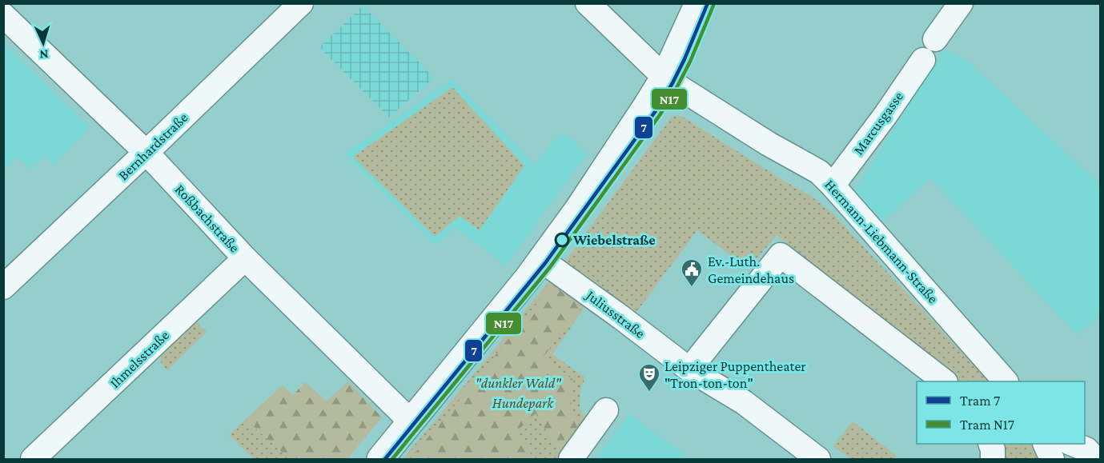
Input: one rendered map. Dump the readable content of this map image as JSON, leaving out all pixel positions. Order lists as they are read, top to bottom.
{
  "streets": {
    "street": [
      "Marcusgasse",
      "Bernhardstraße",
      "Roßbachstraße",
      "Hermann-Liebmann-Straße",
      "Juliusstraße",
      "Ihmelsstraße"
    ]
  },
  "crossings": [
    ["Marcusgasse", "Hermann-Liebmann-Straße"],
    ["Bernhardstraße", "Roßbachstraße"],
    ["Roßbachstraße", "Ihmelsstraße"]
  ],
  "parks": ["\"dunkler Wald\"", "Hundepark"],
  "places": {
    "other": ["Wiebelstraße"],
    "public building": ["Ev.-Luth. Gemeindehaus"],
    "theatre": ["Leipziger Puppentheater \"Tron-ton-ton\""]
  },
  "lines": ["tram line 7", "tram line N17"],
  "legend": ["Tram 7", "Tram N17"],
  "north": "bottom"
}
